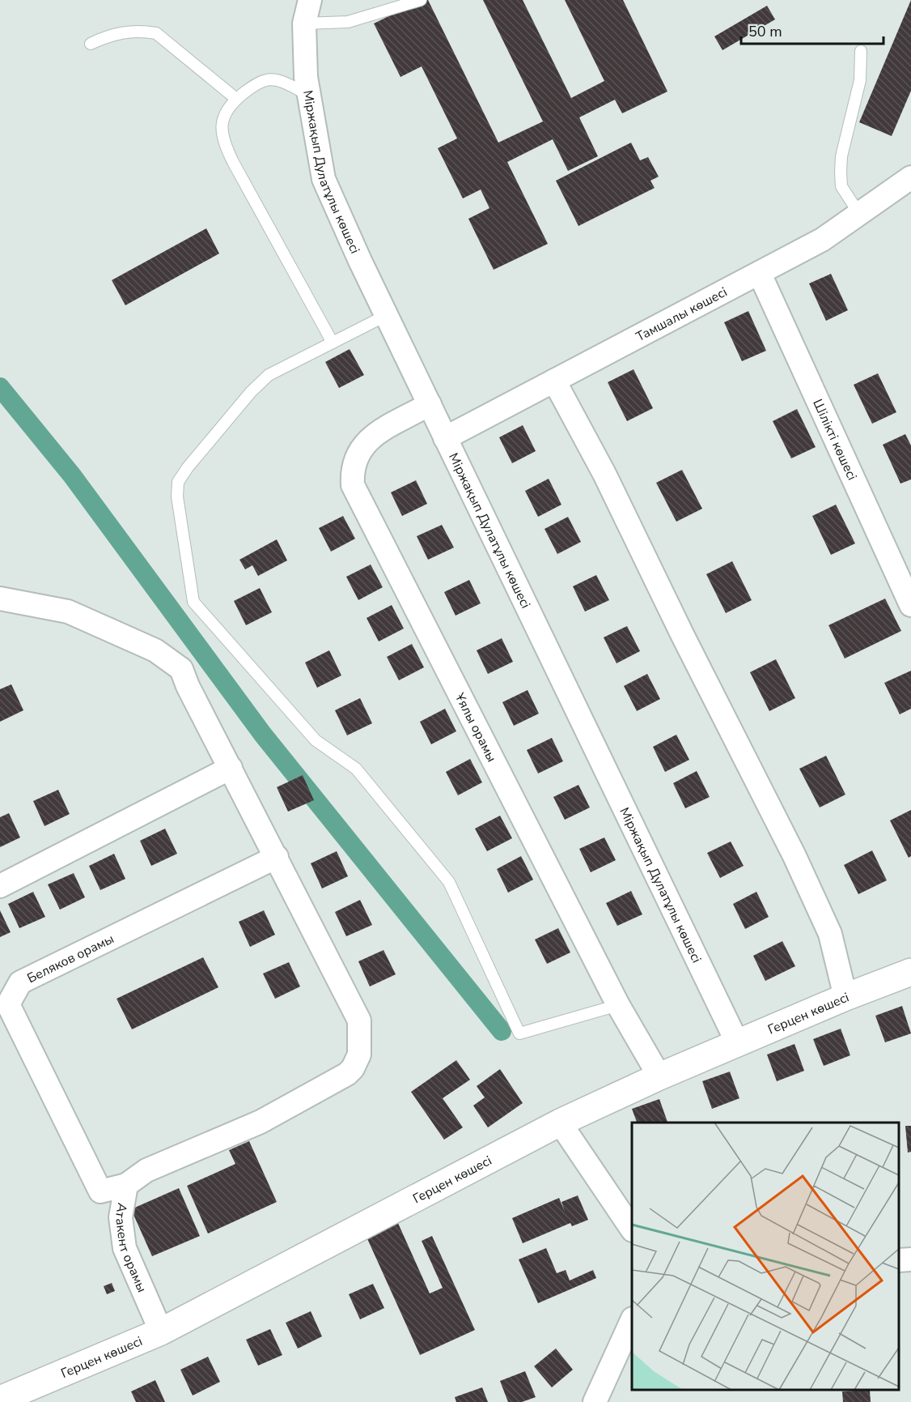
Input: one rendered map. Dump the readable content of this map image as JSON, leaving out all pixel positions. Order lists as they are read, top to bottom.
{
  "streets": {
    "street": [
      "Міржақып Дулатұлы көшесі",
      "Тамшалы көшесі",
      "Шілікті көшесі",
      "Ұялы орамы",
      "Беляков орамы",
      "Герцен көшесі",
      "Атакент орамы"
    ]
  },
  "crossings": [
    ["Міржақып Дулатұлы көшесі", "Тамшалы көшесі"],
    ["Міржақып Дулатұлы көшесі", "Ұялы орамы"],
    ["Міржақып Дулатұлы көшесі", "Герцен көшесі"],
    ["Тамшалы көшесі", "Шілікті көшесі"],
    ["Ұялы орамы", "Герцен көшесі"],
    ["Беляков орамы", "Атакент орамы"],
    ["Герцен көшесі", "Атакент орамы"]
  ],
  "scale_bar": "50 m"
}
